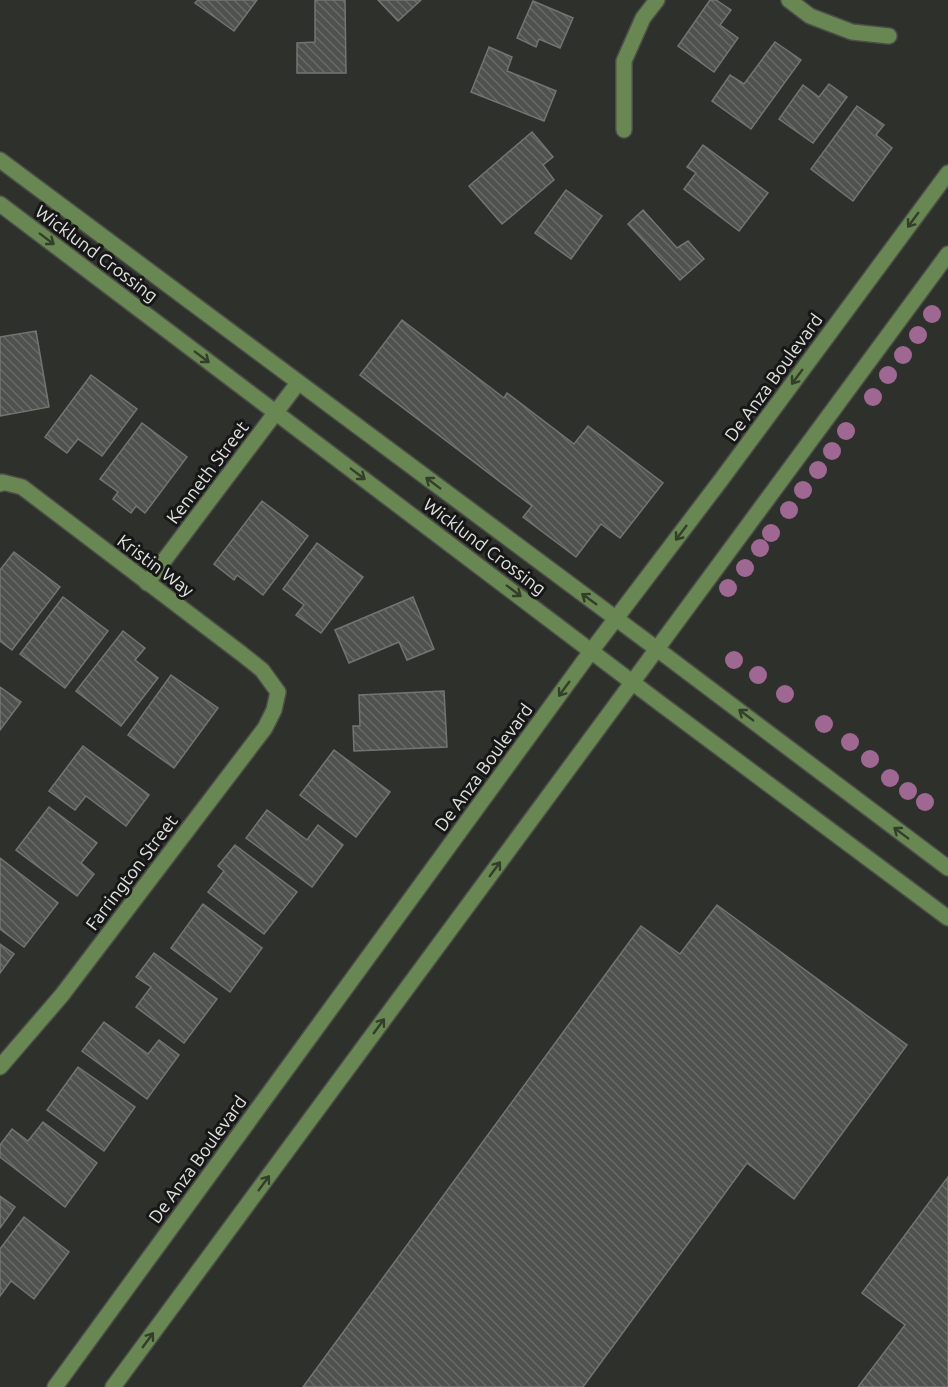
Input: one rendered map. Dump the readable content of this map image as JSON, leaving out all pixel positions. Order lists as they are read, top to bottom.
{
  "streets": {
    "street": [
      "Wicklund Crossing",
      "De Anza Boulevard",
      "Kenneth Street",
      "Kristin Way",
      "Farrington Street"
    ]
  },
  "crossings": [
    ["Wicklund Crossing", "De Anza Boulevard"],
    ["Wicklund Crossing", "Kenneth Street"],
    ["Kenneth Street", "Kristin Way"],
    ["Kristin Way", "Farrington Street"]
  ]
}
